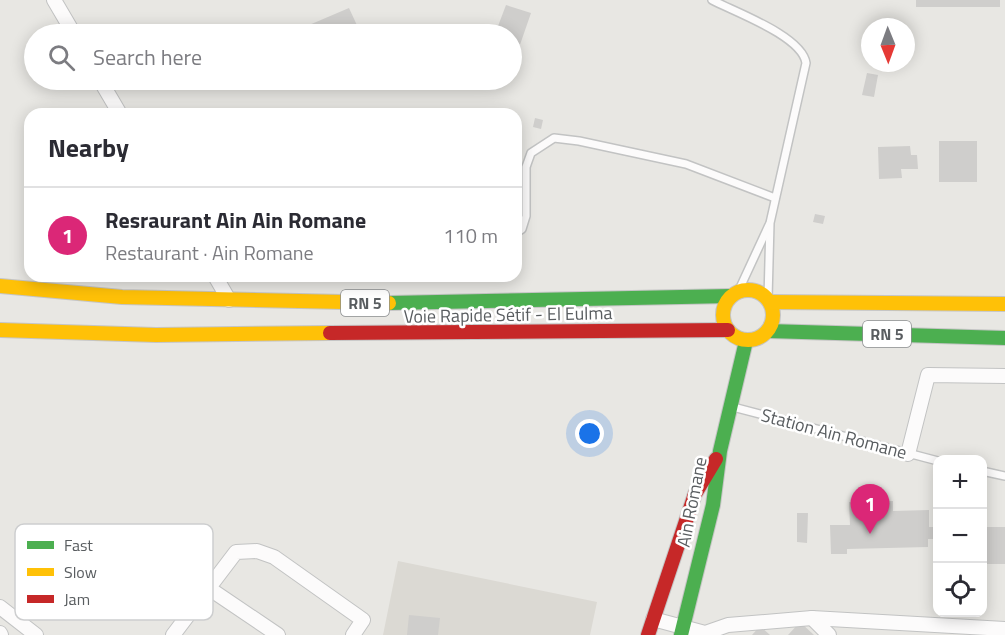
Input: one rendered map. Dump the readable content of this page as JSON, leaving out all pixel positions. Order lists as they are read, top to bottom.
{
  "streets": {
    "main road": ["RN 5", "Voie Rapide Sétif - El Eulma", "Ain Romane"],
    "lane": ["Station Ain Romane"]
  },
  "crossings": [
    ["RN 5", "Voie Rapide Sétif - El Eulma"]
  ],
  "legend": ["Fast", "Slow", "Jam"],
  "north": "bottom",
  "page": {
    "search": "Search here",
    "heading": "Nearby",
    "list": [
      {
        "mark": "1",
        "name": "Resraurant Ain Ain Romane",
        "note": "Restaurant · Ain Romane",
        "value": "110 m"
      }
    ],
    "map_buttons": ["+", "−"],
    "pins": "1"
  }
}
